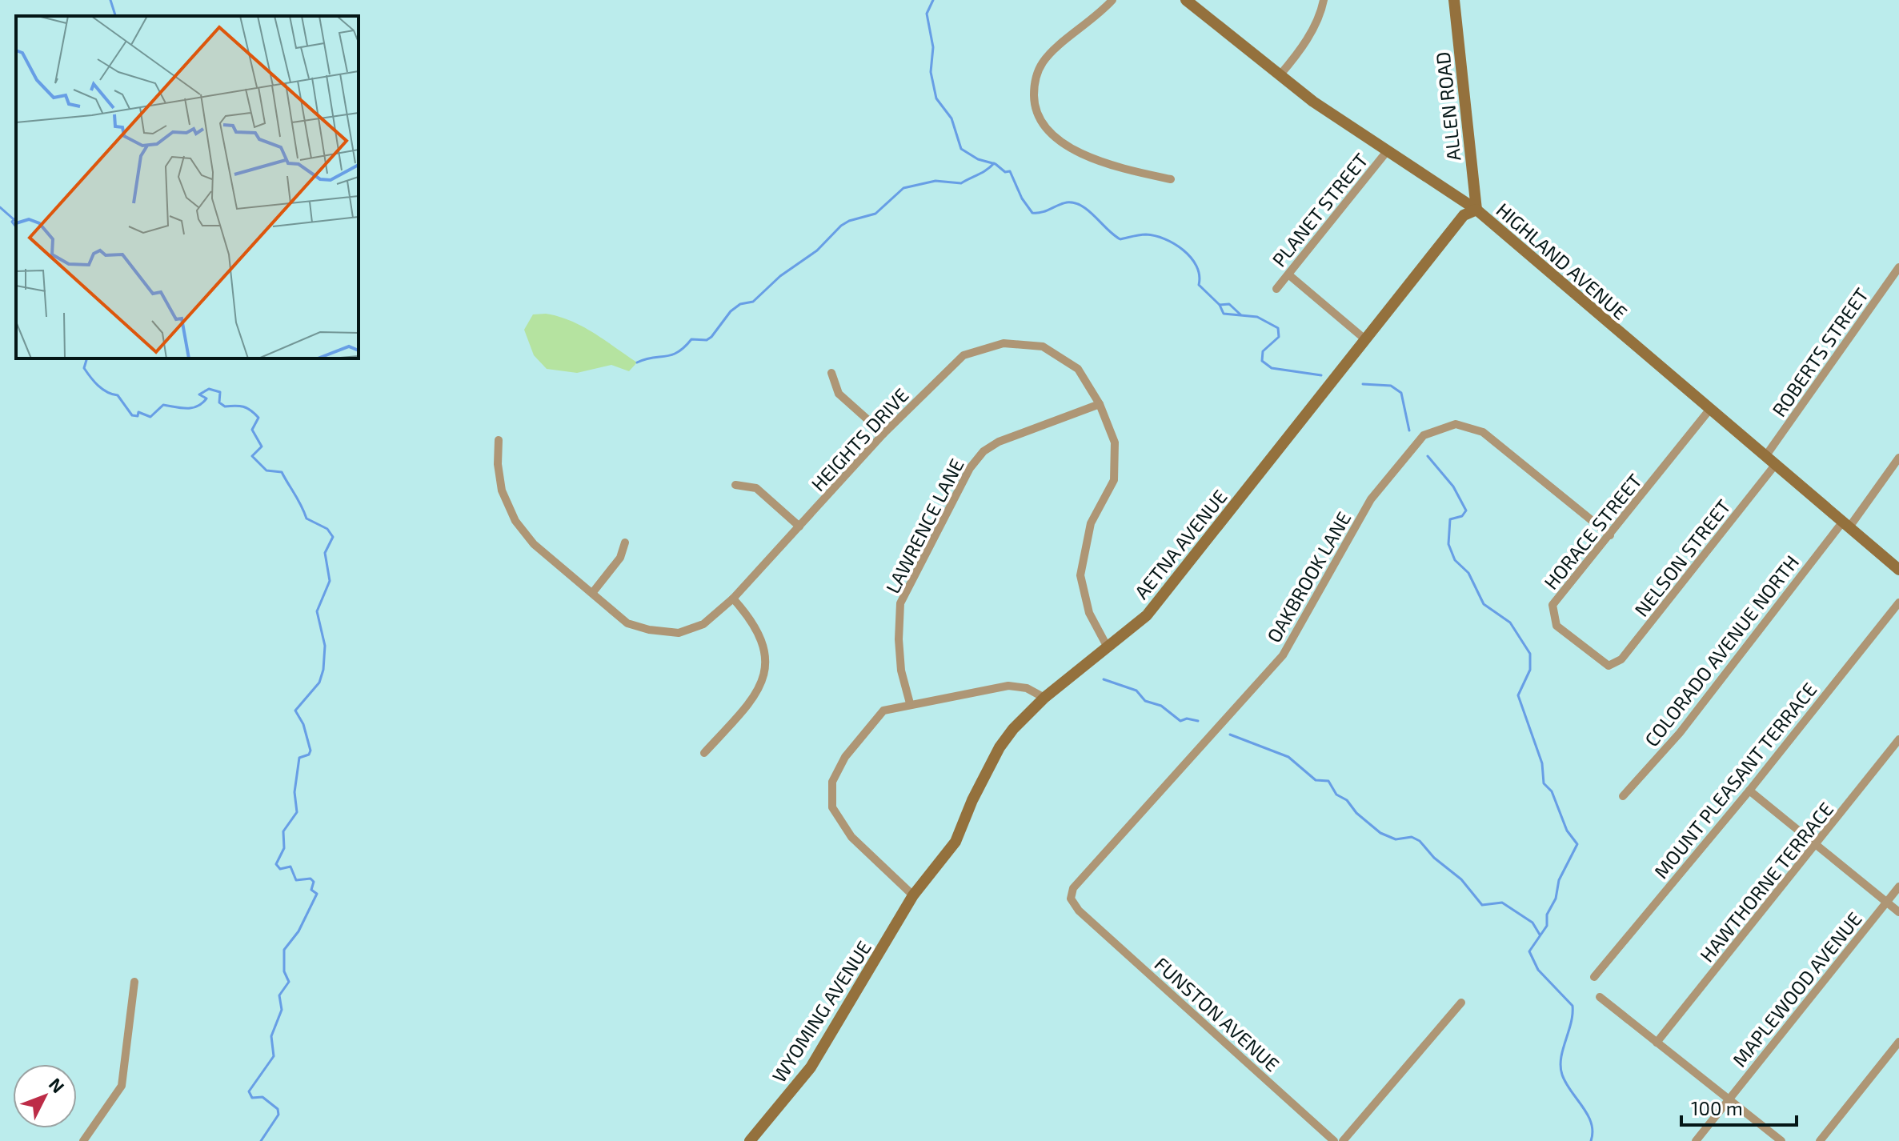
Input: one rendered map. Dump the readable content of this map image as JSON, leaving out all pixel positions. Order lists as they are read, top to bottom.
{
  "streets": {
    "street": [
      "ALLEN ROAD",
      "PLANET STREET",
      "HIGHLAND AVENUE",
      "ROBERTS STREET",
      "HEIGHTS DRIVE",
      "LAWRENCE LANE",
      "HORACE STREET",
      "AETNA AVENUE",
      "NELSON STREET",
      "OAKBROOK LANE",
      "COLORADO AVENUE NORTH",
      "MOUNT PLEASANT TERRACE",
      "HAWTHORNE TERRACE",
      "MAPLEWOOD AVENUE",
      "WYOMING AVENUE",
      "FUNSTON AVENUE"
    ]
  },
  "crossings": [
    ["ALLEN ROAD", "HIGHLAND AVENUE"],
    ["ALLEN ROAD", "AETNA AVENUE"],
    ["PLANET STREET", "HIGHLAND AVENUE"],
    ["HIGHLAND AVENUE", "ROBERTS STREET"],
    ["HIGHLAND AVENUE", "HORACE STREET"],
    ["HIGHLAND AVENUE", "AETNA AVENUE"],
    ["HIGHLAND AVENUE", "NELSON STREET"],
    ["HIGHLAND AVENUE", "COLORADO AVENUE NORTH"],
    ["HEIGHTS DRIVE", "LAWRENCE LANE"],
    ["HEIGHTS DRIVE", "AETNA AVENUE"],
    ["HORACE STREET", "NELSON STREET"],
    ["HORACE STREET", "OAKBROOK LANE"],
    ["AETNA AVENUE", "WYOMING AVENUE"],
    ["OAKBROOK LANE", "FUNSTON AVENUE"]
  ],
  "scale_bar": "100 m",
  "north": "top right"
}
